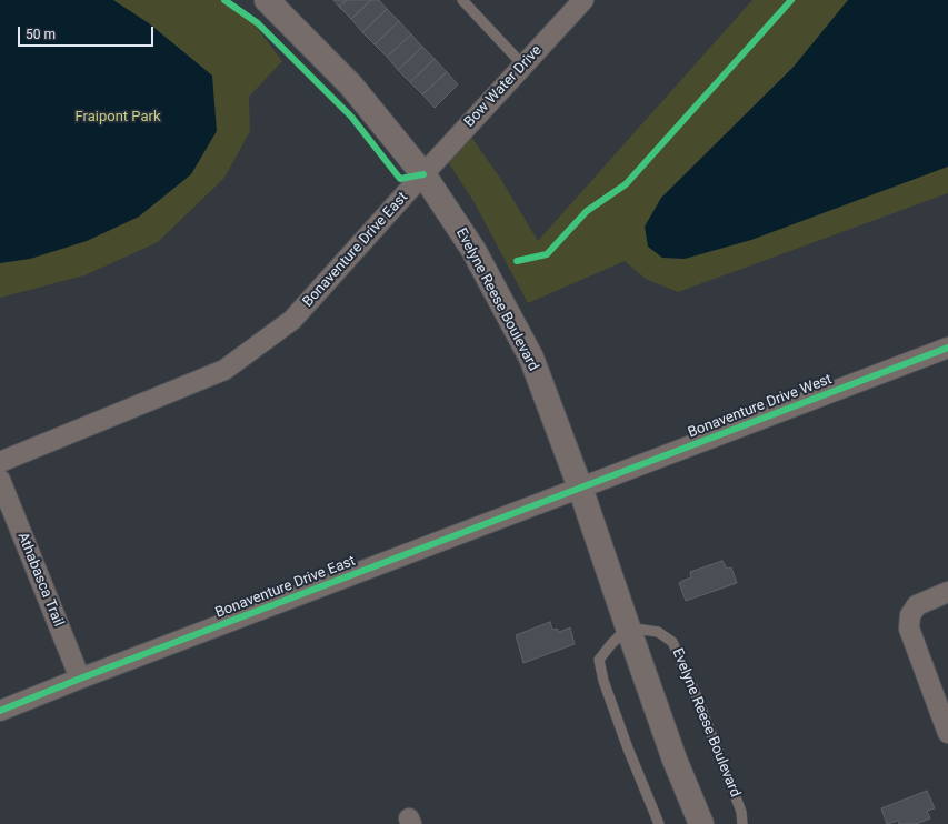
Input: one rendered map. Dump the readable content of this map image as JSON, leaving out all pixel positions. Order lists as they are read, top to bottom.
{
  "streets": {
    "street": [
      "Bow Water Drive",
      "Bonaventure Drive East",
      "Evelyne Reese Boulevard",
      "Bonaventure Drive West",
      "Athabasca Trail"
    ]
  },
  "crossings": [
    ["Bow Water Drive", "Bonaventure Drive East"],
    ["Bow Water Drive", "Evelyne Reese Boulevard"],
    ["Bonaventure Drive East", "Evelyne Reese Boulevard"],
    ["Bonaventure Drive East", "Bonaventure Drive West"],
    ["Bonaventure Drive East", "Athabasca Trail"],
    ["Evelyne Reese Boulevard", "Bonaventure Drive West"]
  ],
  "parks": ["Fraipont Park"],
  "scale_bar": "50 m"
}
